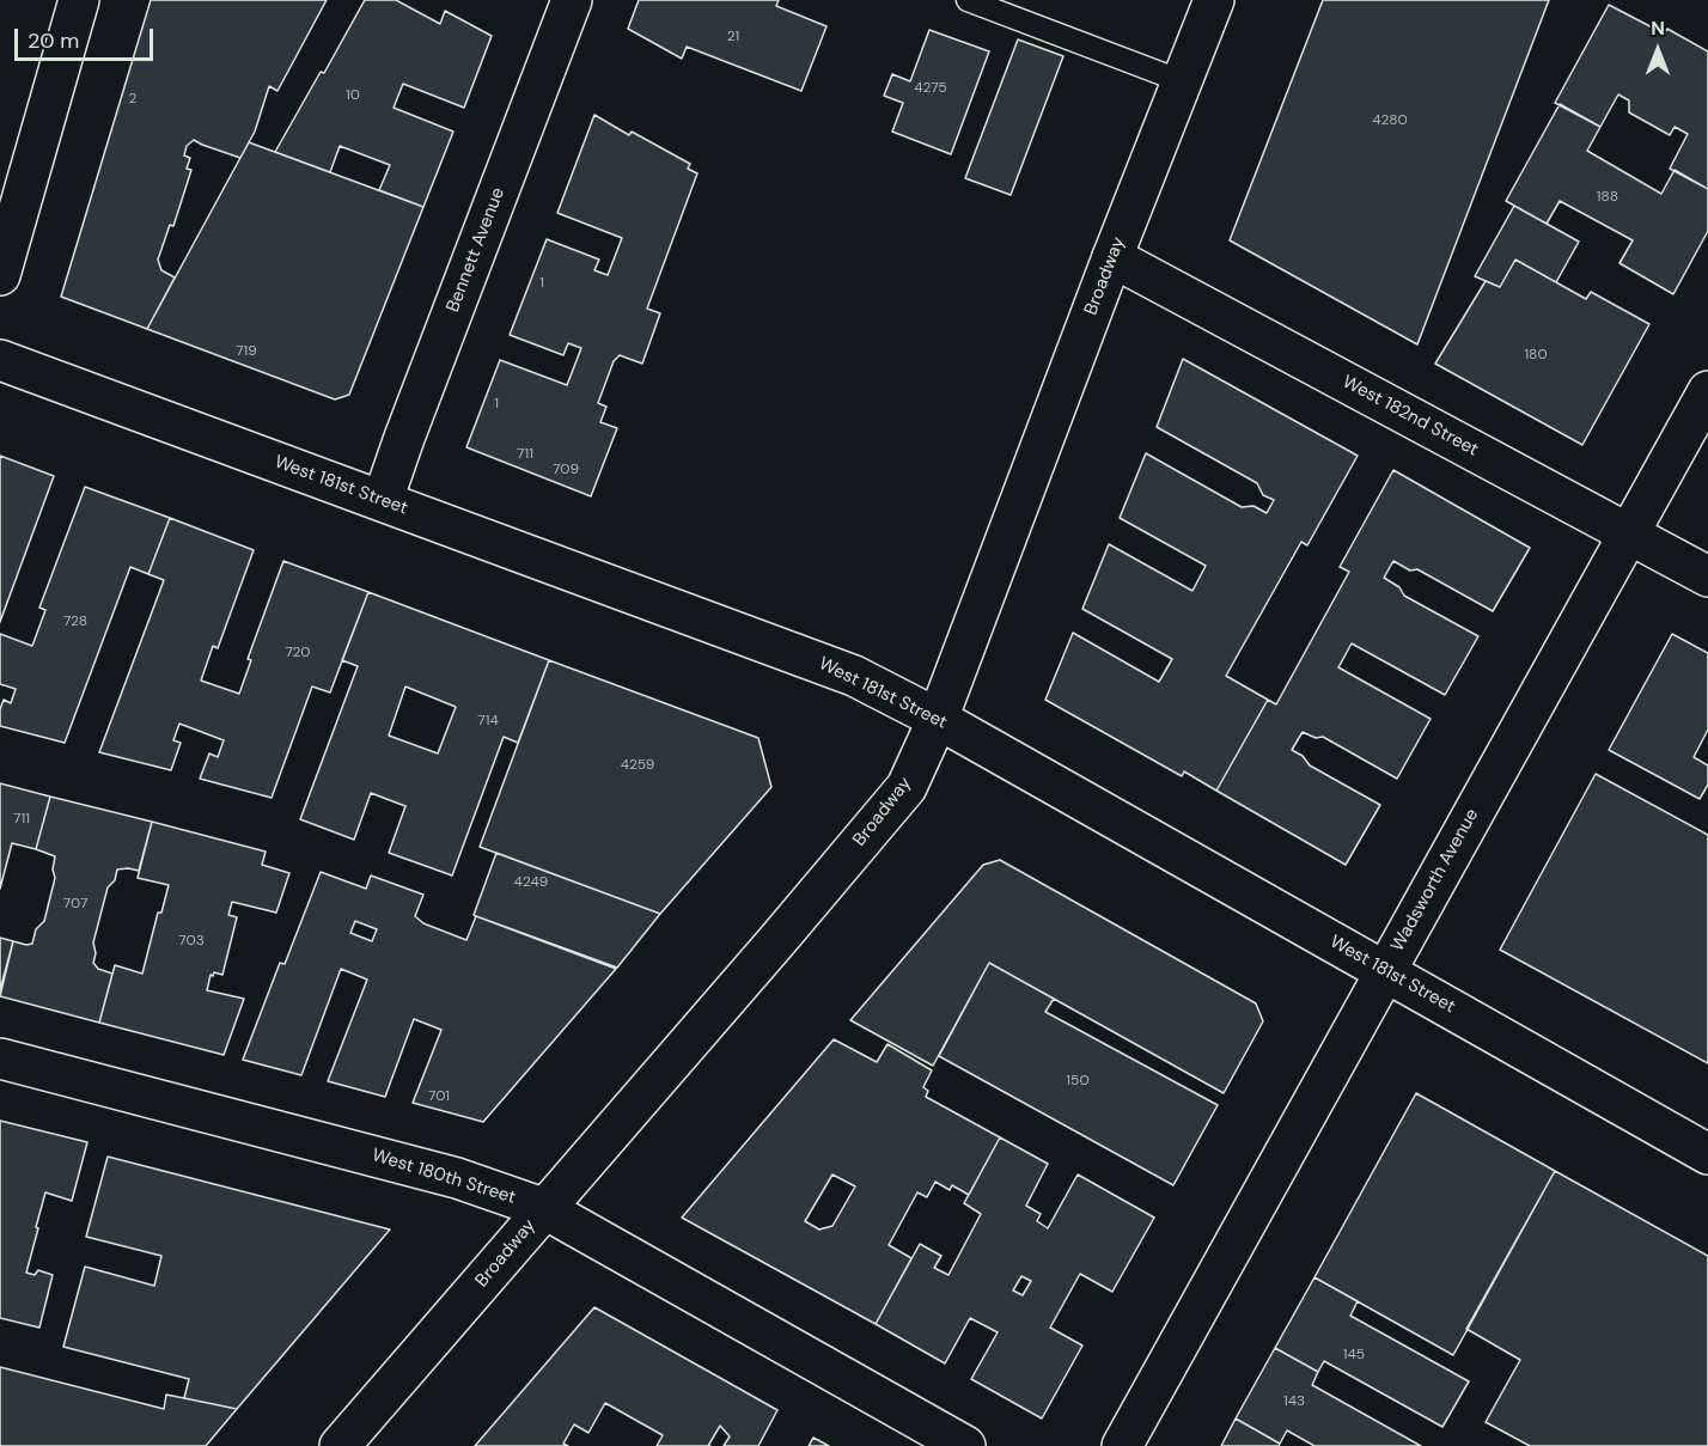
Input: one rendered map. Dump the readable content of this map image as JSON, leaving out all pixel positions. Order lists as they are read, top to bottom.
{
  "streets": {
    "street": [
      "Bennett Avenue",
      "Broadway",
      "West 182nd Street",
      "West 181st Street",
      "Wadsworth Avenue",
      "West 180th Street"
    ]
  },
  "crossings": [
    ["Bennett Avenue", "West 181st Street"],
    ["Broadway", "West 182nd Street"],
    ["Broadway", "West 181st Street"],
    ["Broadway", "West 180th Street"],
    ["West 182nd Street", "Wadsworth Avenue"],
    ["West 181st Street", "Wadsworth Avenue"]
  ],
  "house_numbers": [
    "21",
    "4275",
    "10",
    "2",
    "4280",
    "188",
    "1",
    "719",
    "180",
    "1",
    "711",
    "709",
    "728",
    "720",
    "714",
    "4259",
    "711",
    "4249",
    "707",
    "703",
    "150",
    "701",
    "145",
    "143"
  ],
  "scale_bar": "20 m",
  "north": "top"
}
